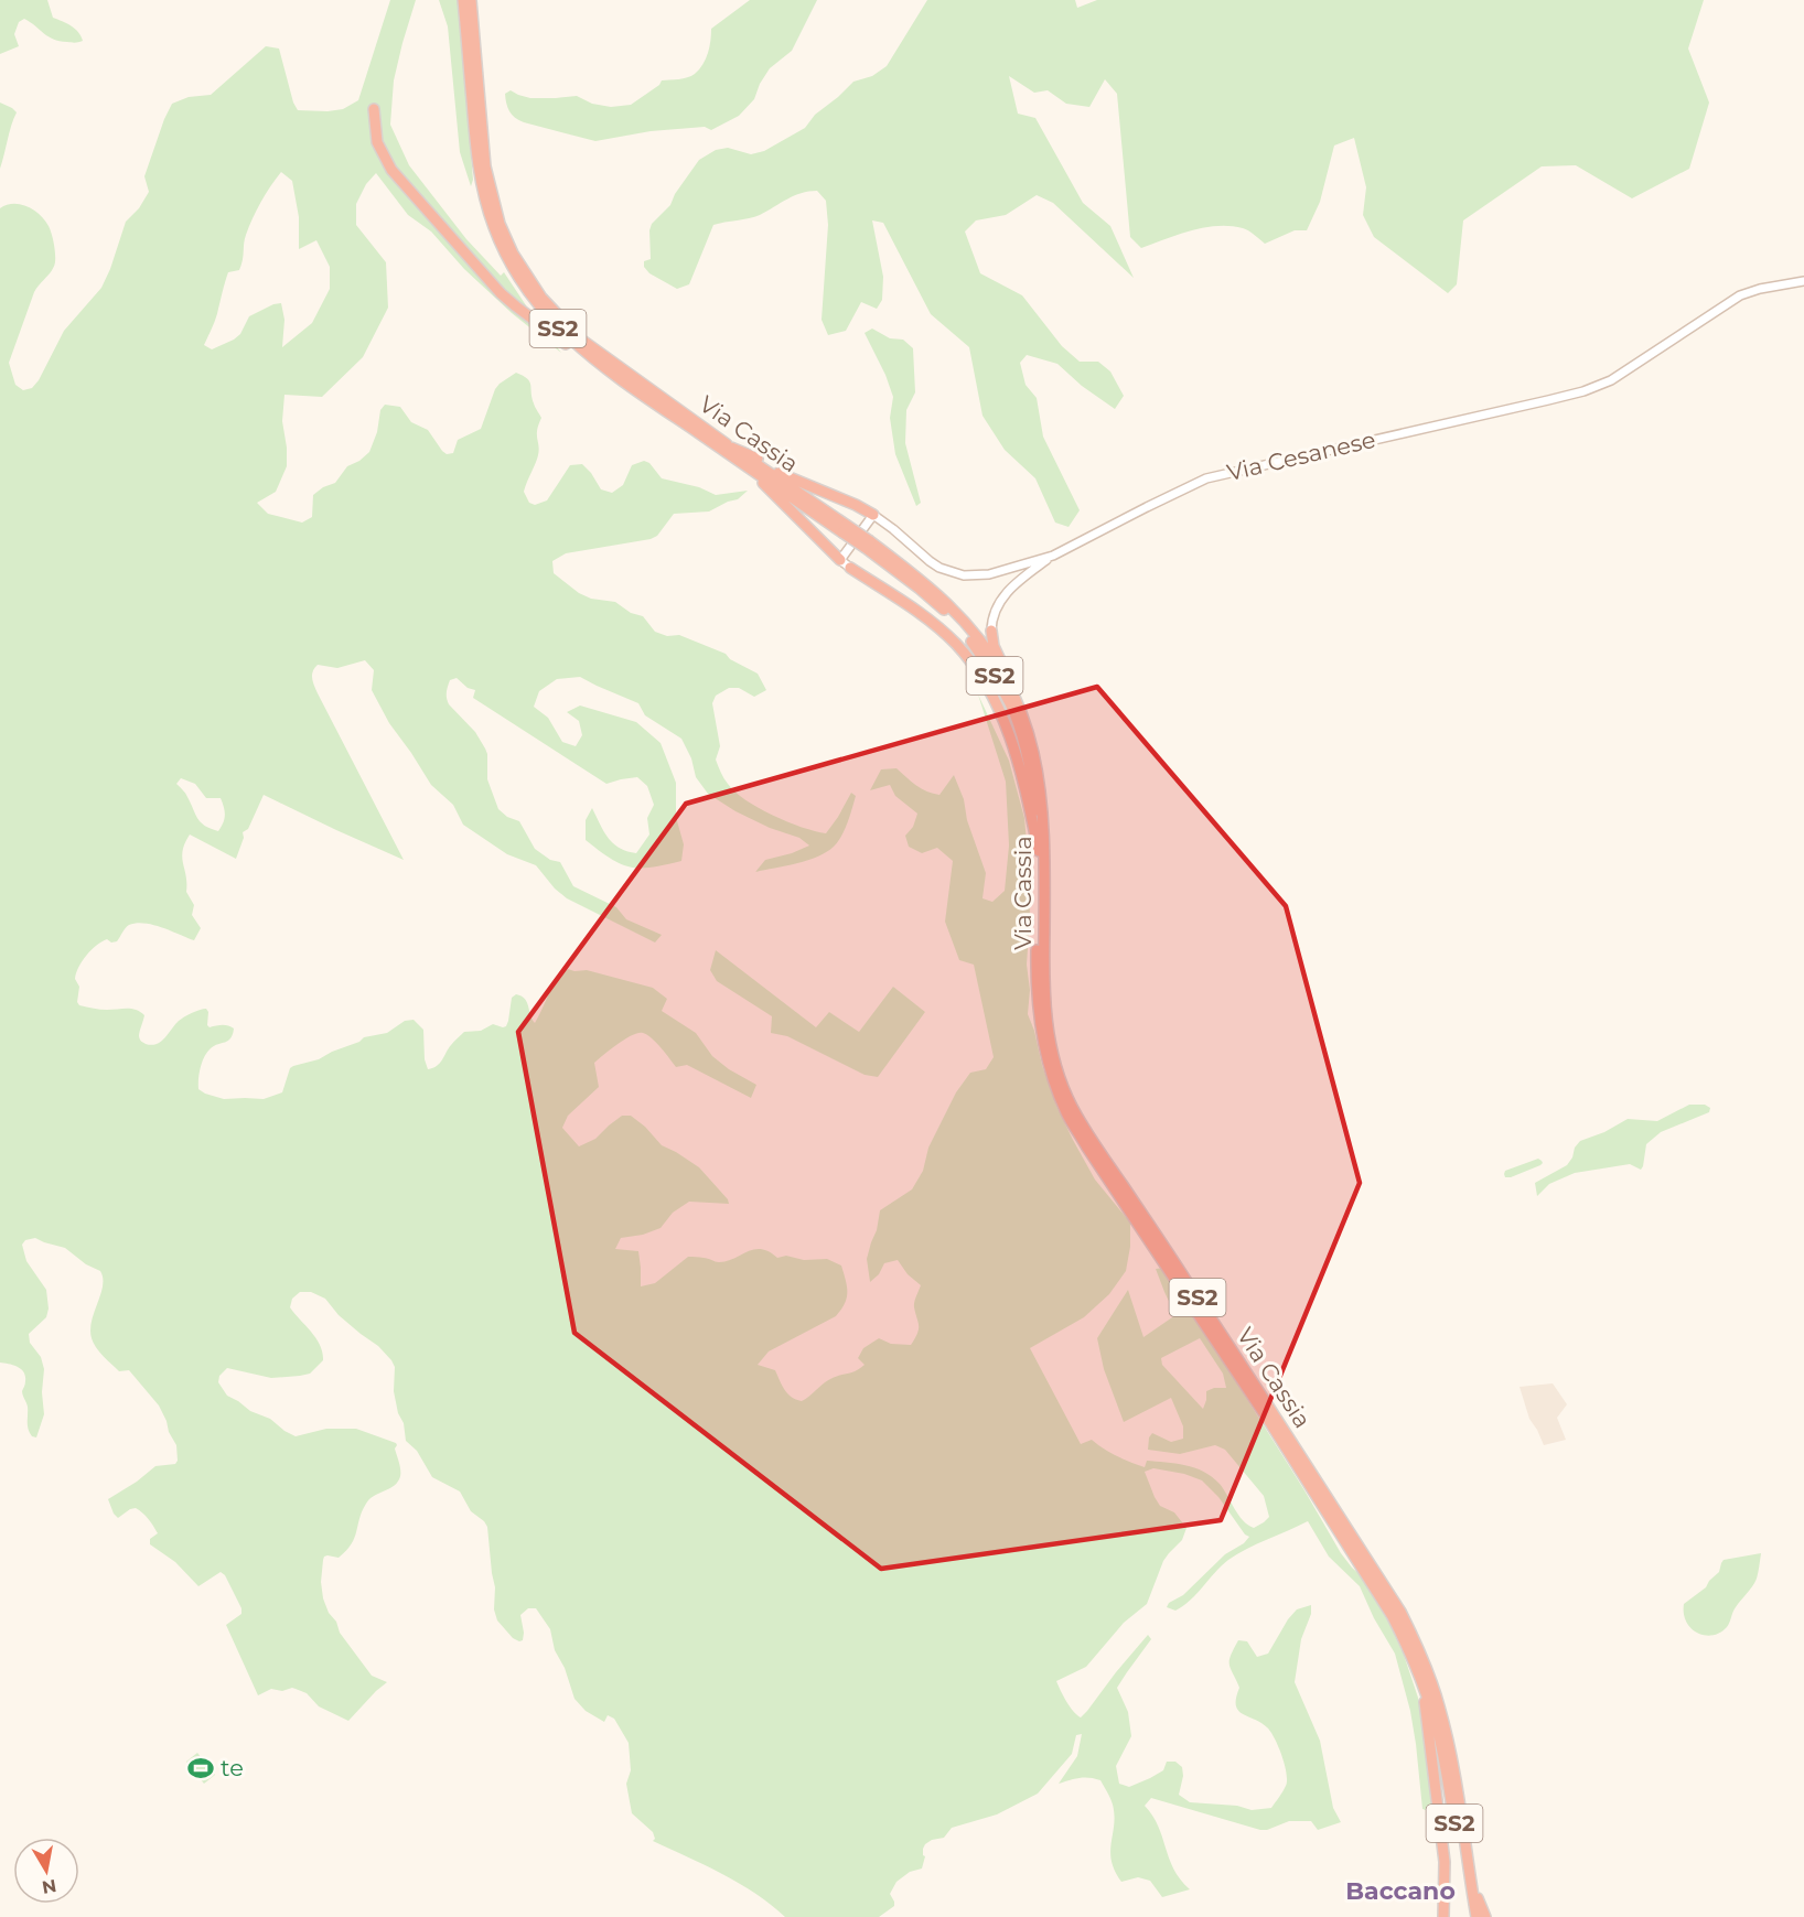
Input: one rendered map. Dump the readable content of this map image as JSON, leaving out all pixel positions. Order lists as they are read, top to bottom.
{
  "streets": {
    "highway": ["SS2", "Via Cassia"],
    "street": ["Via Cesanese"]
  },
  "districts": ["Baccano"],
  "places": {
    "sports": ["te"]
  },
  "north": "bottom"
}
